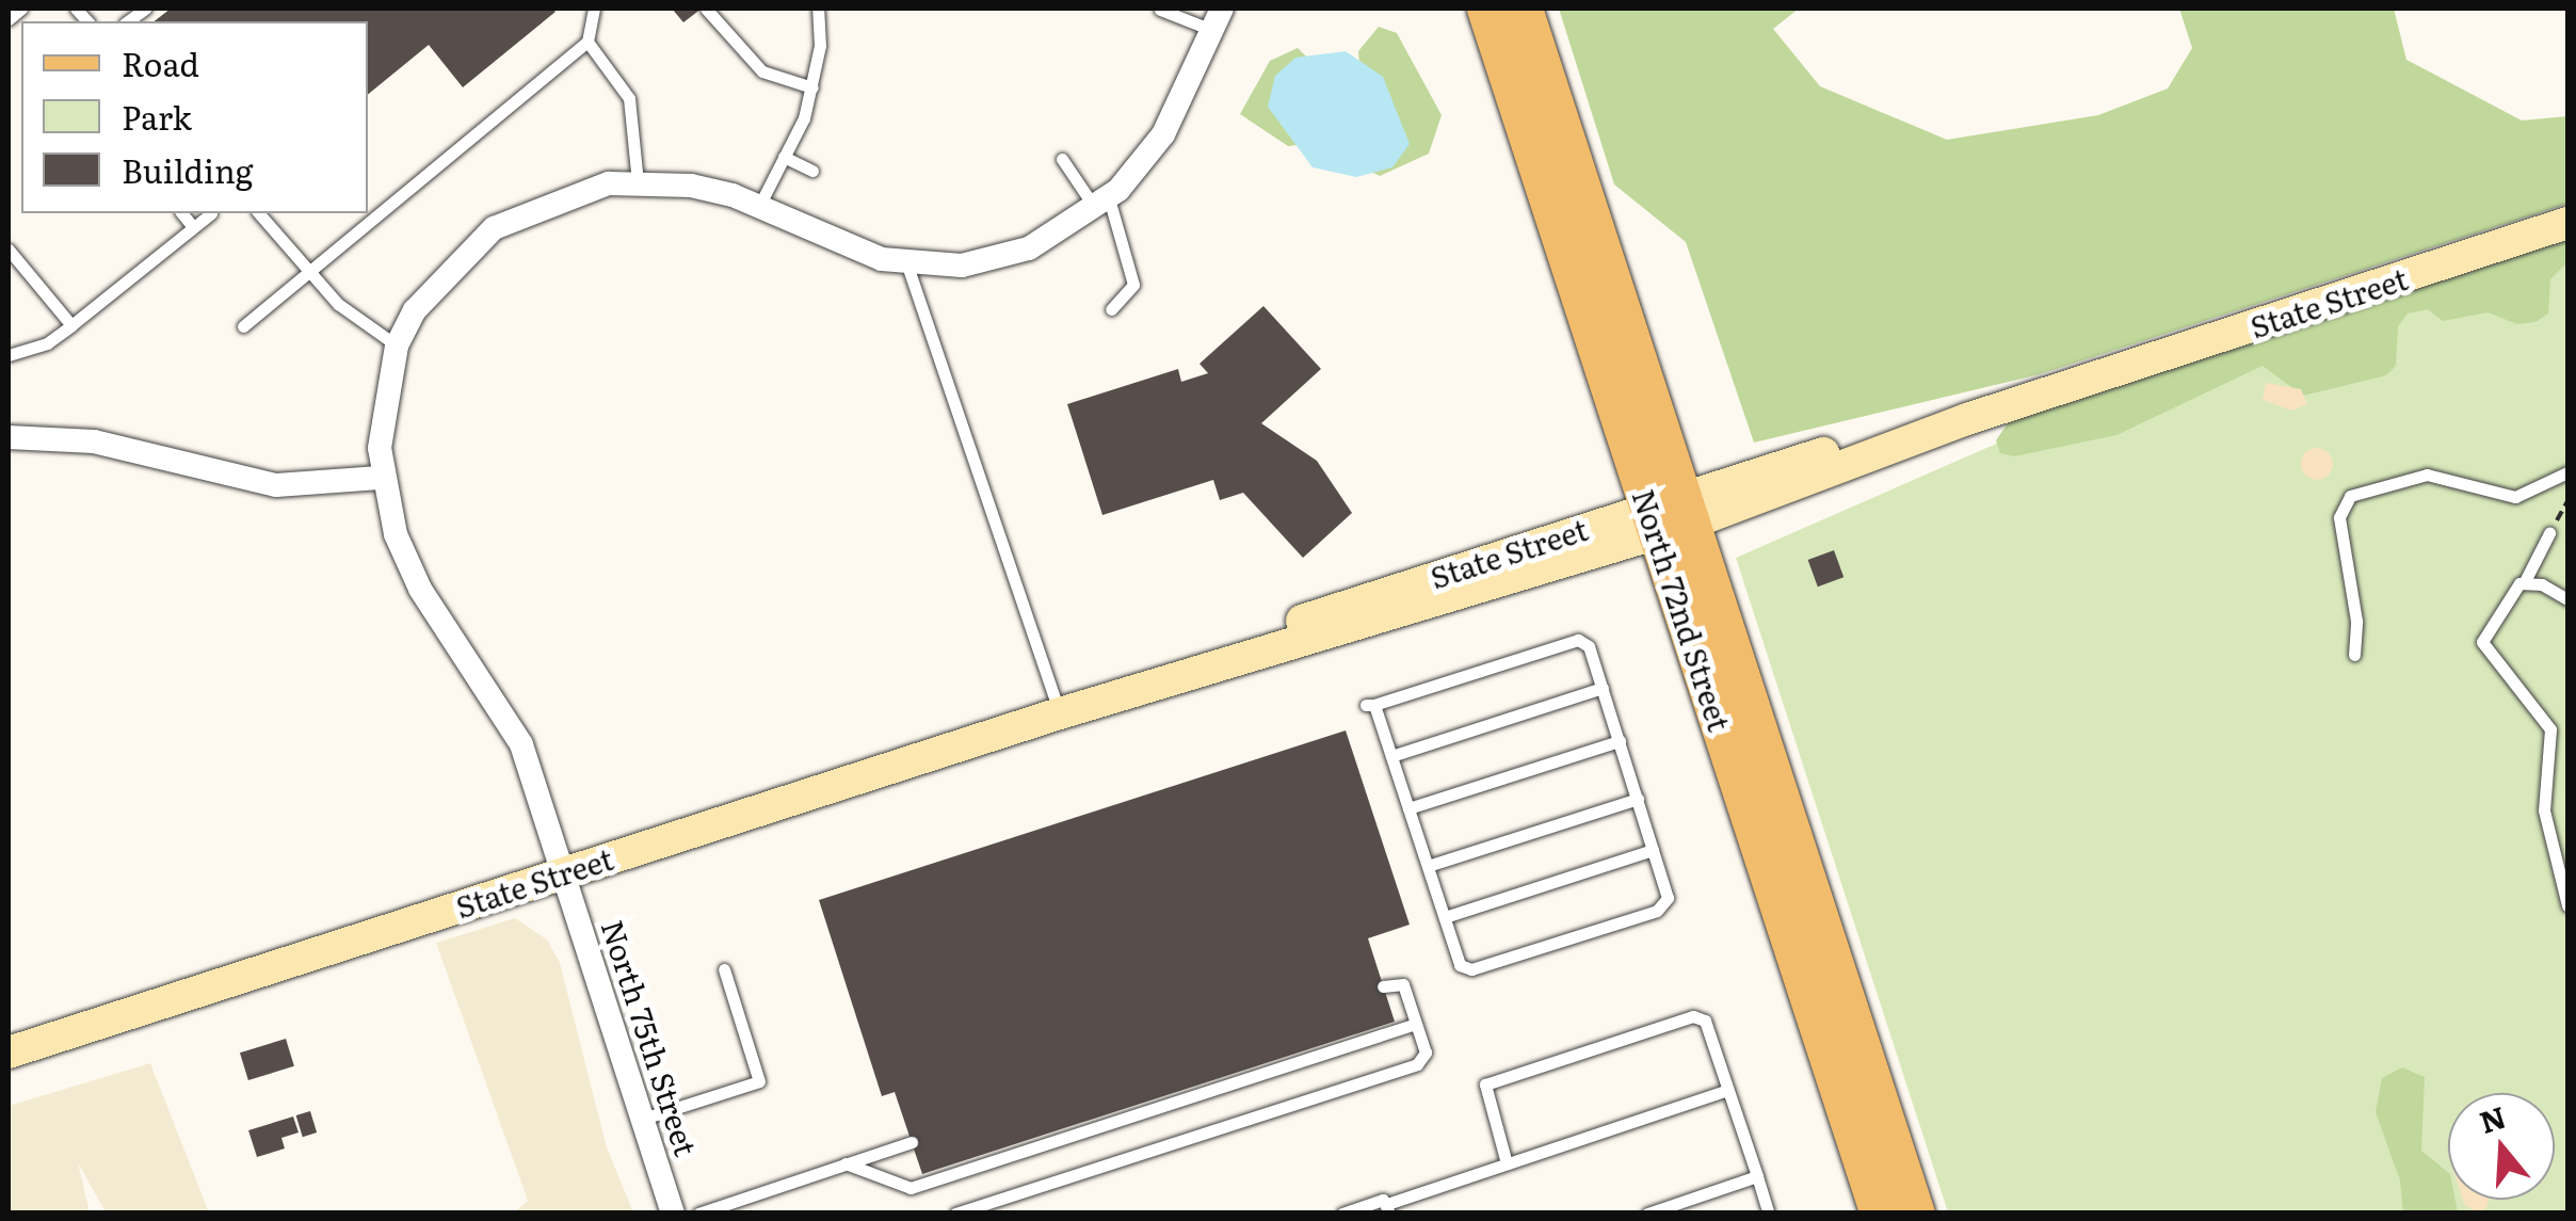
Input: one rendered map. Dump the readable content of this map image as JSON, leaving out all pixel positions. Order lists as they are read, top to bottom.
{
  "streets": {
    "main road": ["North 72nd Street"],
    "street": ["State Street", "North 75th Street"]
  },
  "crossings": [
    ["State Street", "North 72nd Street"],
    ["State Street", "North 75th Street"]
  ],
  "legend": ["Road", "Park", "Building"],
  "north": "top"
}
